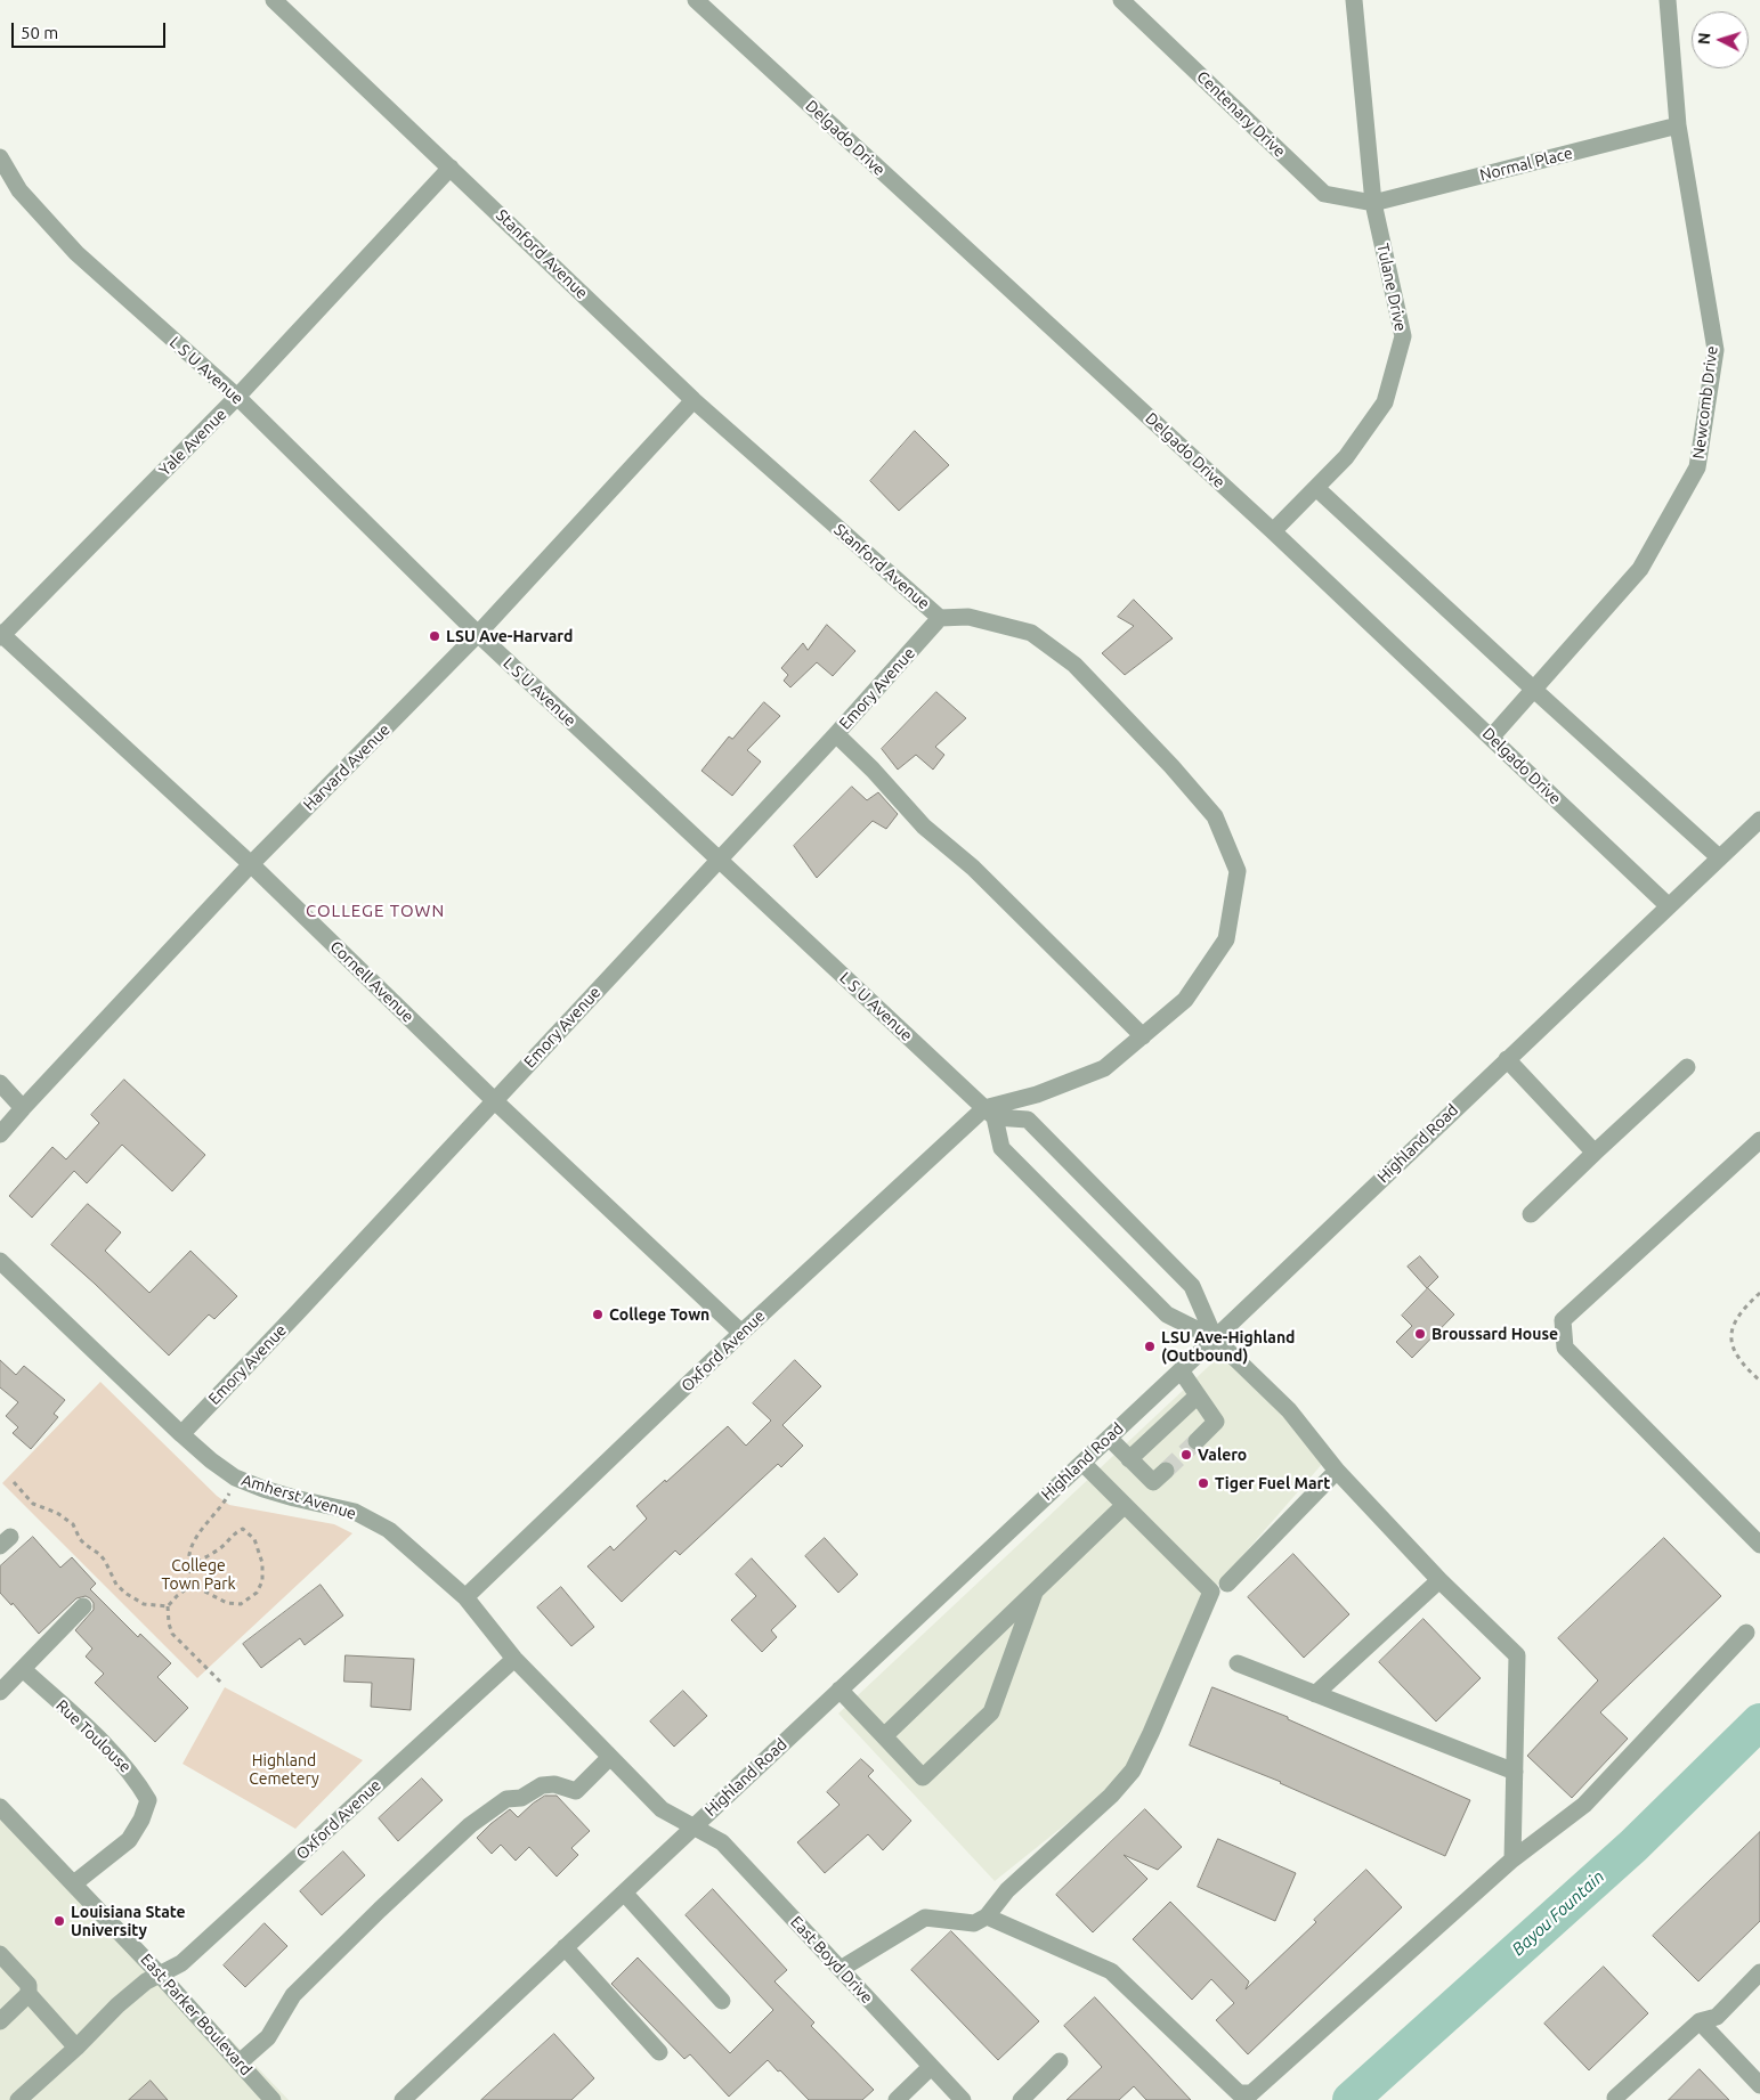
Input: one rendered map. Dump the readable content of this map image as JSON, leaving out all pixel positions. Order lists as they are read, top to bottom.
{
  "streets": {
    "street": [
      "Centenary Drive",
      "Delgado Drive",
      "Normal Place",
      "Stanford Avenue",
      "Tulane Drive",
      "L S U Avenue",
      "Newcomb Drive",
      "Yale Avenue",
      "Emory Avenue",
      "Harvard Avenue",
      "Cornell Avenue",
      "Highland Road",
      "Oxford Avenue",
      "Amherst Avenue",
      "Rue Toulouse",
      "East Boyd Drive",
      "East Parker Boulevard"
    ]
  },
  "crossings": [
    ["Centenary Drive", "Normal Place"],
    ["Centenary Drive", "Tulane Drive"],
    ["Delgado Drive", "Tulane Drive"],
    ["Delgado Drive", "Newcomb Drive"],
    ["Delgado Drive", "Highland Road"],
    ["Normal Place", "Tulane Drive"],
    ["Normal Place", "Newcomb Drive"],
    ["Stanford Avenue", "L S U Avenue"],
    ["Stanford Avenue", "Yale Avenue"],
    ["Stanford Avenue", "Emory Avenue"],
    ["Stanford Avenue", "Harvard Avenue"],
    ["Stanford Avenue", "Oxford Avenue"],
    ["L S U Avenue", "Yale Avenue"],
    ["L S U Avenue", "Emory Avenue"],
    ["L S U Avenue", "Harvard Avenue"],
    ["L S U Avenue", "Oxford Avenue"],
    ["Yale Avenue", "Cornell Avenue"],
    ["Emory Avenue", "Cornell Avenue"],
    ["Emory Avenue", "Amherst Avenue"],
    ["Harvard Avenue", "Cornell Avenue"],
    ["Cornell Avenue", "Oxford Avenue"],
    ["Highland Road", "Amherst Avenue"],
    ["Highland Road", "East Boyd Drive"],
    ["Oxford Avenue", "Amherst Avenue"],
    ["Oxford Avenue", "East Parker Boulevard"],
    ["Amherst Avenue", "East Boyd Drive"],
    ["Rue Toulouse", "East Parker Boulevard"]
  ],
  "districts": ["COLLEGE TOWN"],
  "water": ["Bayou Fountain"],
  "parks": ["College Town Park", "Highland Cemetery"],
  "places": [
    "LSU Ave-Harvard",
    "College Town",
    "Broussard House",
    "LSU Ave-Highland (Outbound)",
    "Valero",
    "Tiger Fuel Mart",
    "Louisiana State University"
  ],
  "scale_bar": "50 m",
  "north": "left"
}
